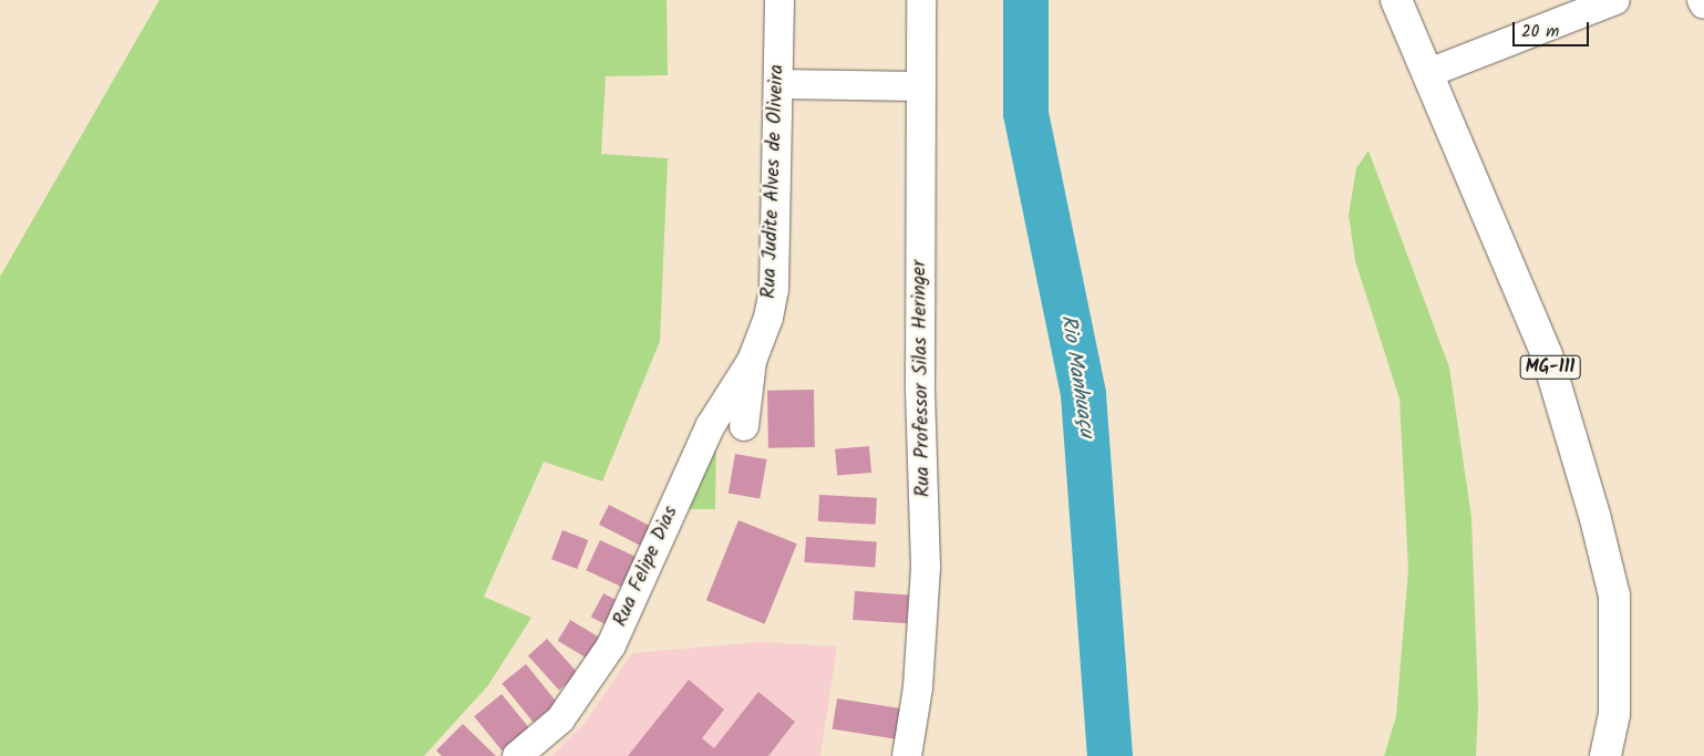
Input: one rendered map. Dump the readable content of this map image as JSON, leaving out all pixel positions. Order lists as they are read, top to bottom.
{
  "streets": {
    "main road": ["MG-111"],
    "street": ["Rua Judite Alves de Oliveira", "Rua Professor Silas Heringer", "Rua Felipe Dias"]
  },
  "crossings": [
    ["Rua Judite Alves de Oliveira", "Rua Felipe Dias"]
  ],
  "water": ["Rio Manhuaçu"],
  "scale_bar": "20 m"
}
